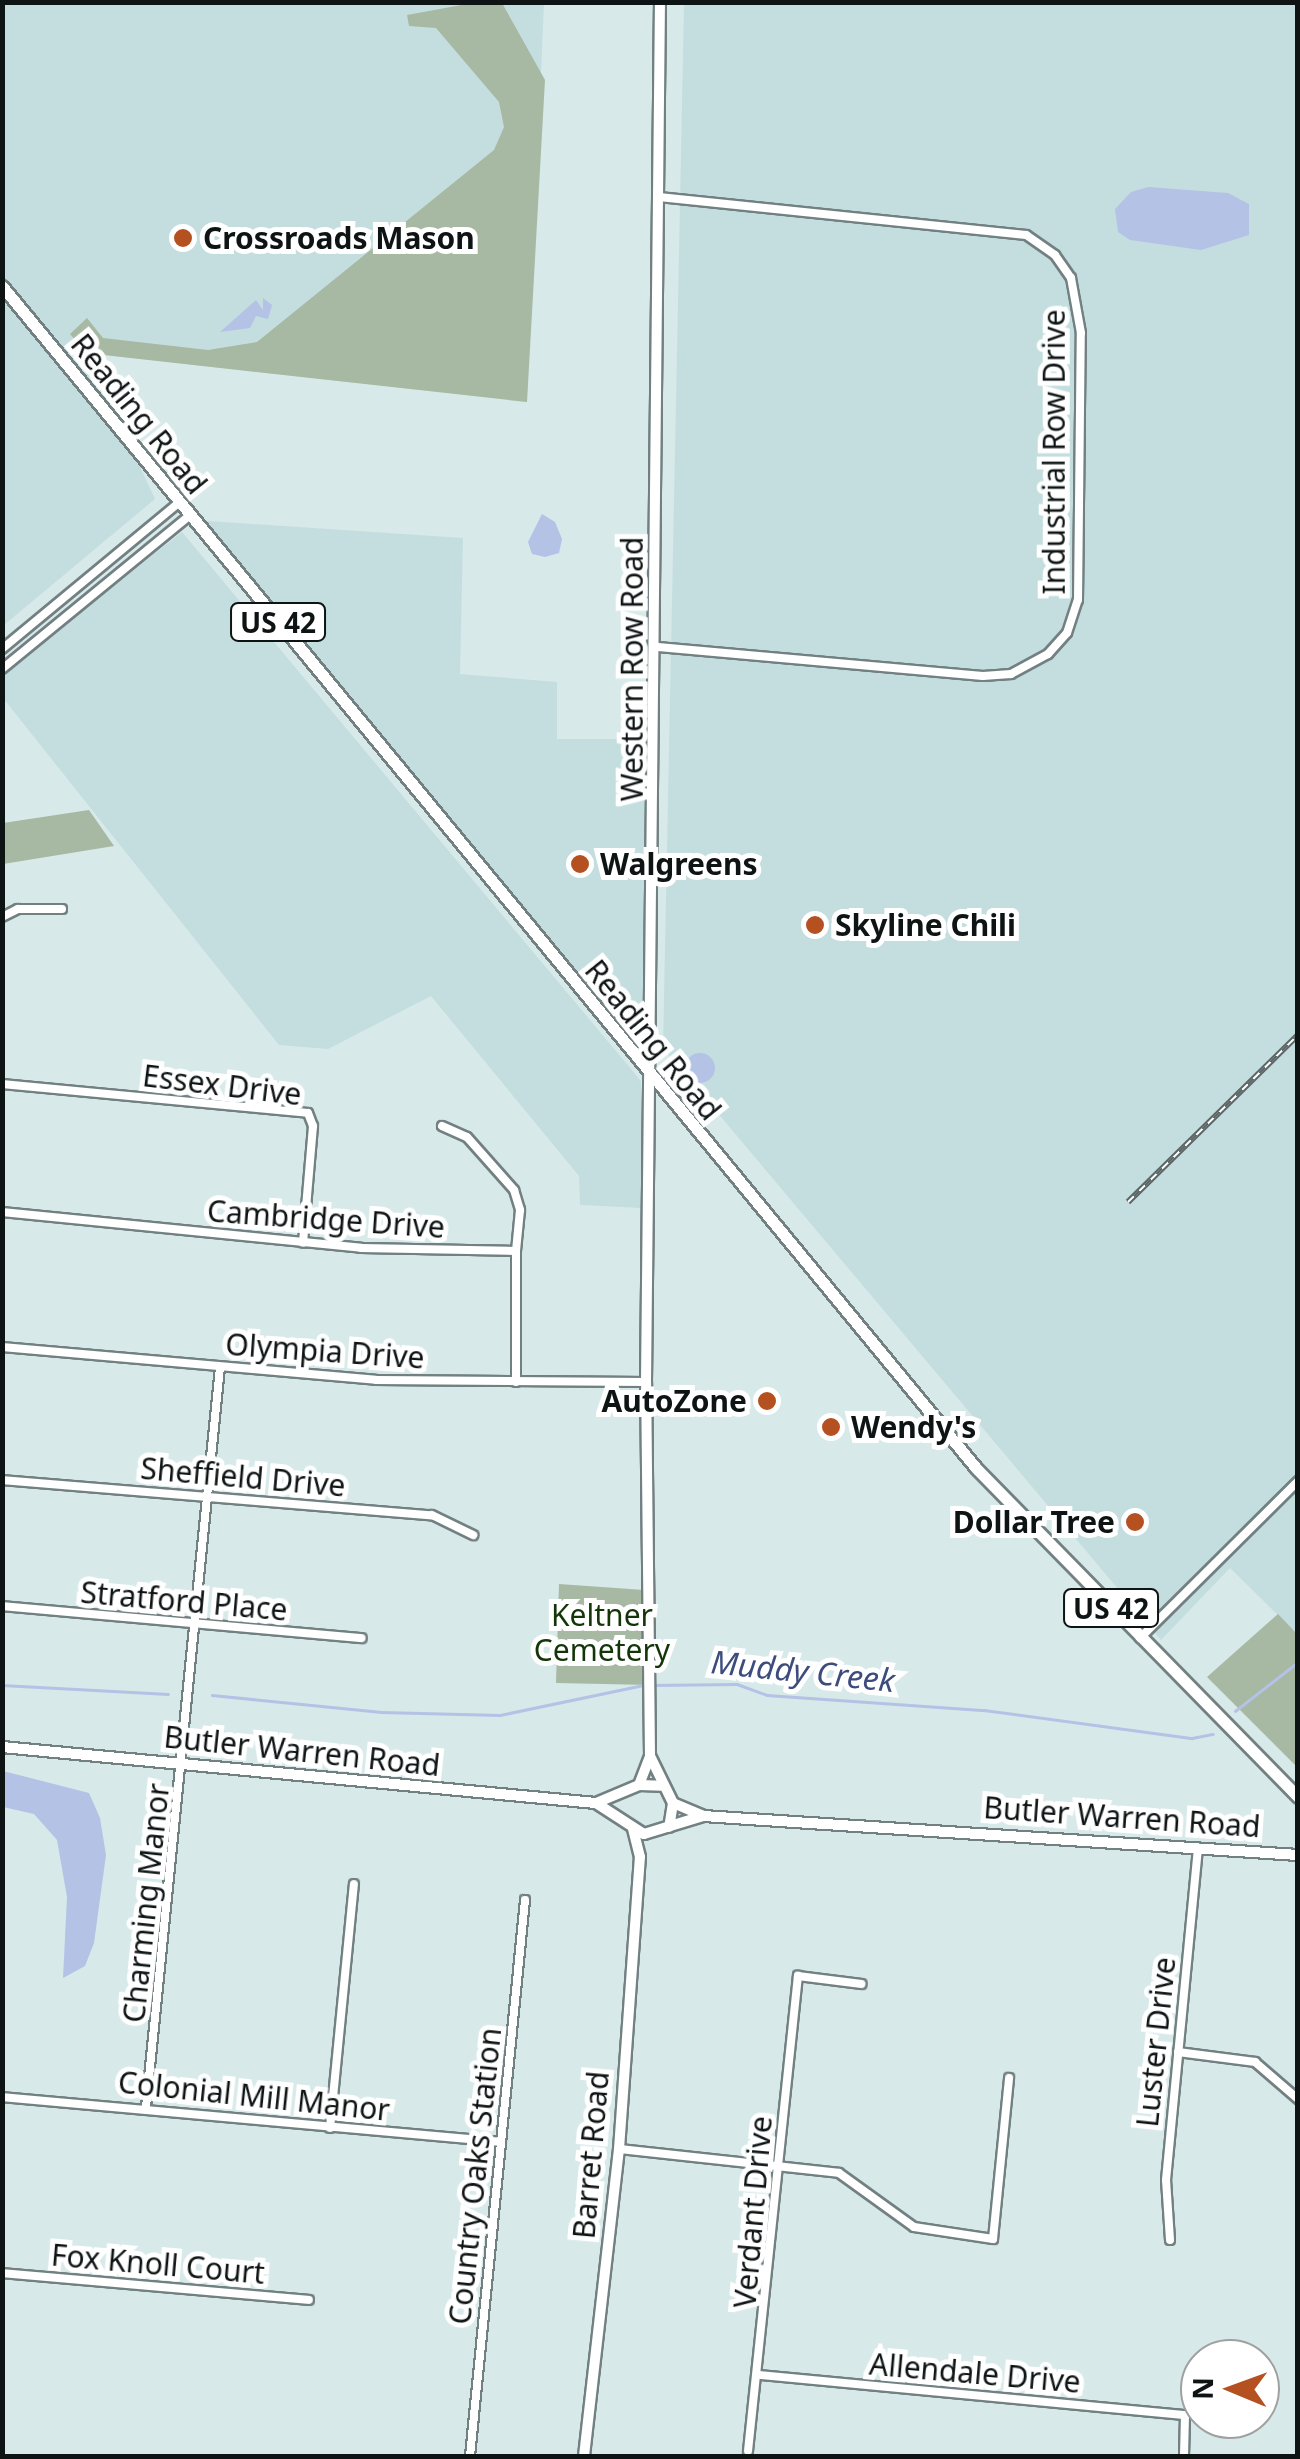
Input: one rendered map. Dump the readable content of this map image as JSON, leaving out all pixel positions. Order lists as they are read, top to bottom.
{
  "streets": {
    "main road": ["Reading Road", "US 42"],
    "street": [
      "Industrial Row Drive",
      "Western Row Road",
      "Essex Drive",
      "Cambridge Drive",
      "Olympia Drive",
      "Sheffield Drive",
      "Stratford Place",
      "Butler Warren Road",
      "Charming Manor",
      "Luster Drive",
      "Colonial Mill Manor",
      "Barret Road",
      "Country Oaks Station",
      "Verdant Drive",
      "Fox Knoll Court",
      "Allendale Drive"
    ]
  },
  "crossings": [
    ["Reading Road", "Western Row Road"],
    ["Industrial Row Drive", "Western Row Road"],
    ["Western Row Road", "Olympia Drive"],
    ["Western Row Road", "Butler Warren Road"],
    ["Western Row Road", "Barret Road"],
    ["Essex Drive", "Cambridge Drive"],
    ["Olympia Drive", "Charming Manor"],
    ["Sheffield Drive", "Charming Manor"],
    ["Stratford Place", "Charming Manor"],
    ["Butler Warren Road", "Charming Manor"],
    ["Butler Warren Road", "Luster Drive"],
    ["Butler Warren Road", "Barret Road"],
    ["Charming Manor", "Colonial Mill Manor"],
    ["Colonial Mill Manor", "Country Oaks Station"],
    ["Verdant Drive", "Allendale Drive"]
  ],
  "water": ["Muddy Creek"],
  "parks": ["Keltner Cemetery"],
  "places": [
    "Crossroads Mason",
    "Walgreens",
    "Skyline Chili",
    "AutoZone",
    "Wendy's",
    "Dollar Tree"
  ],
  "north": "left"
}
